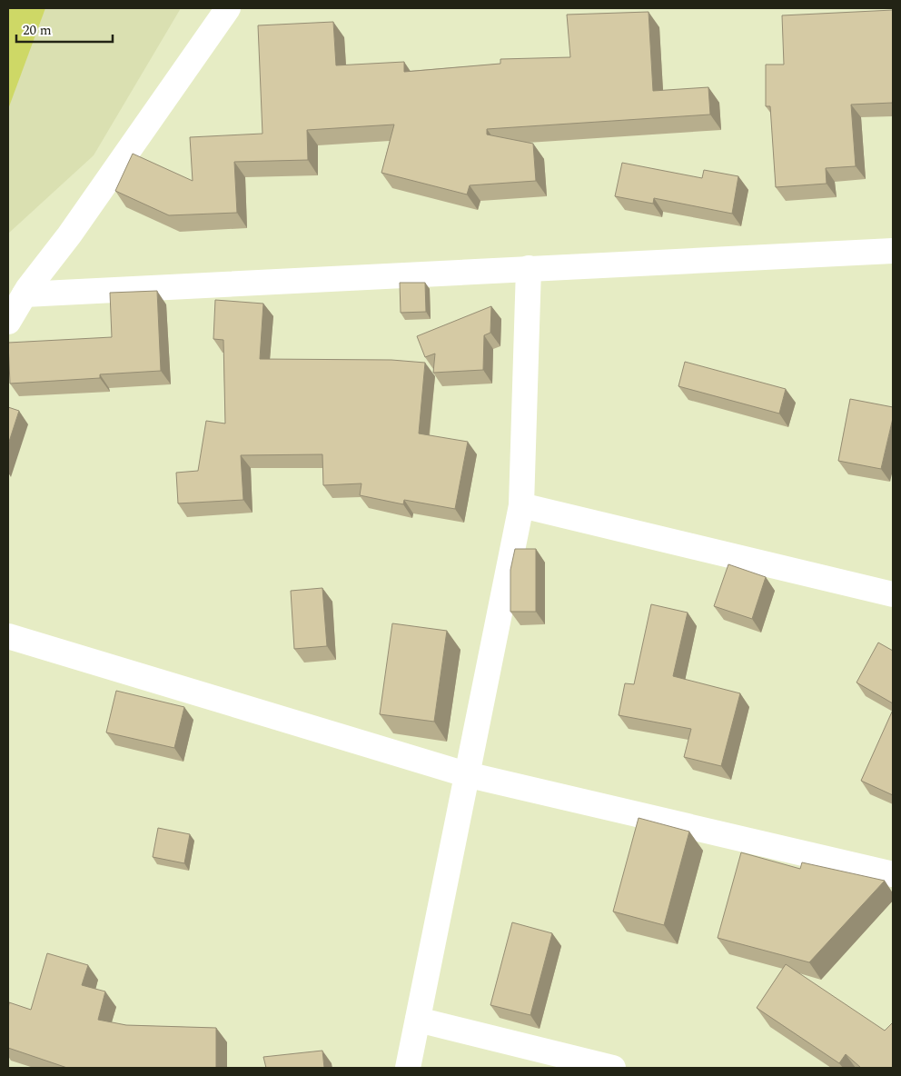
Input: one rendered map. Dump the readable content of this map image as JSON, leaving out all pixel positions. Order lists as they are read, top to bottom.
{
  "scale_bar": "20 m"
}
